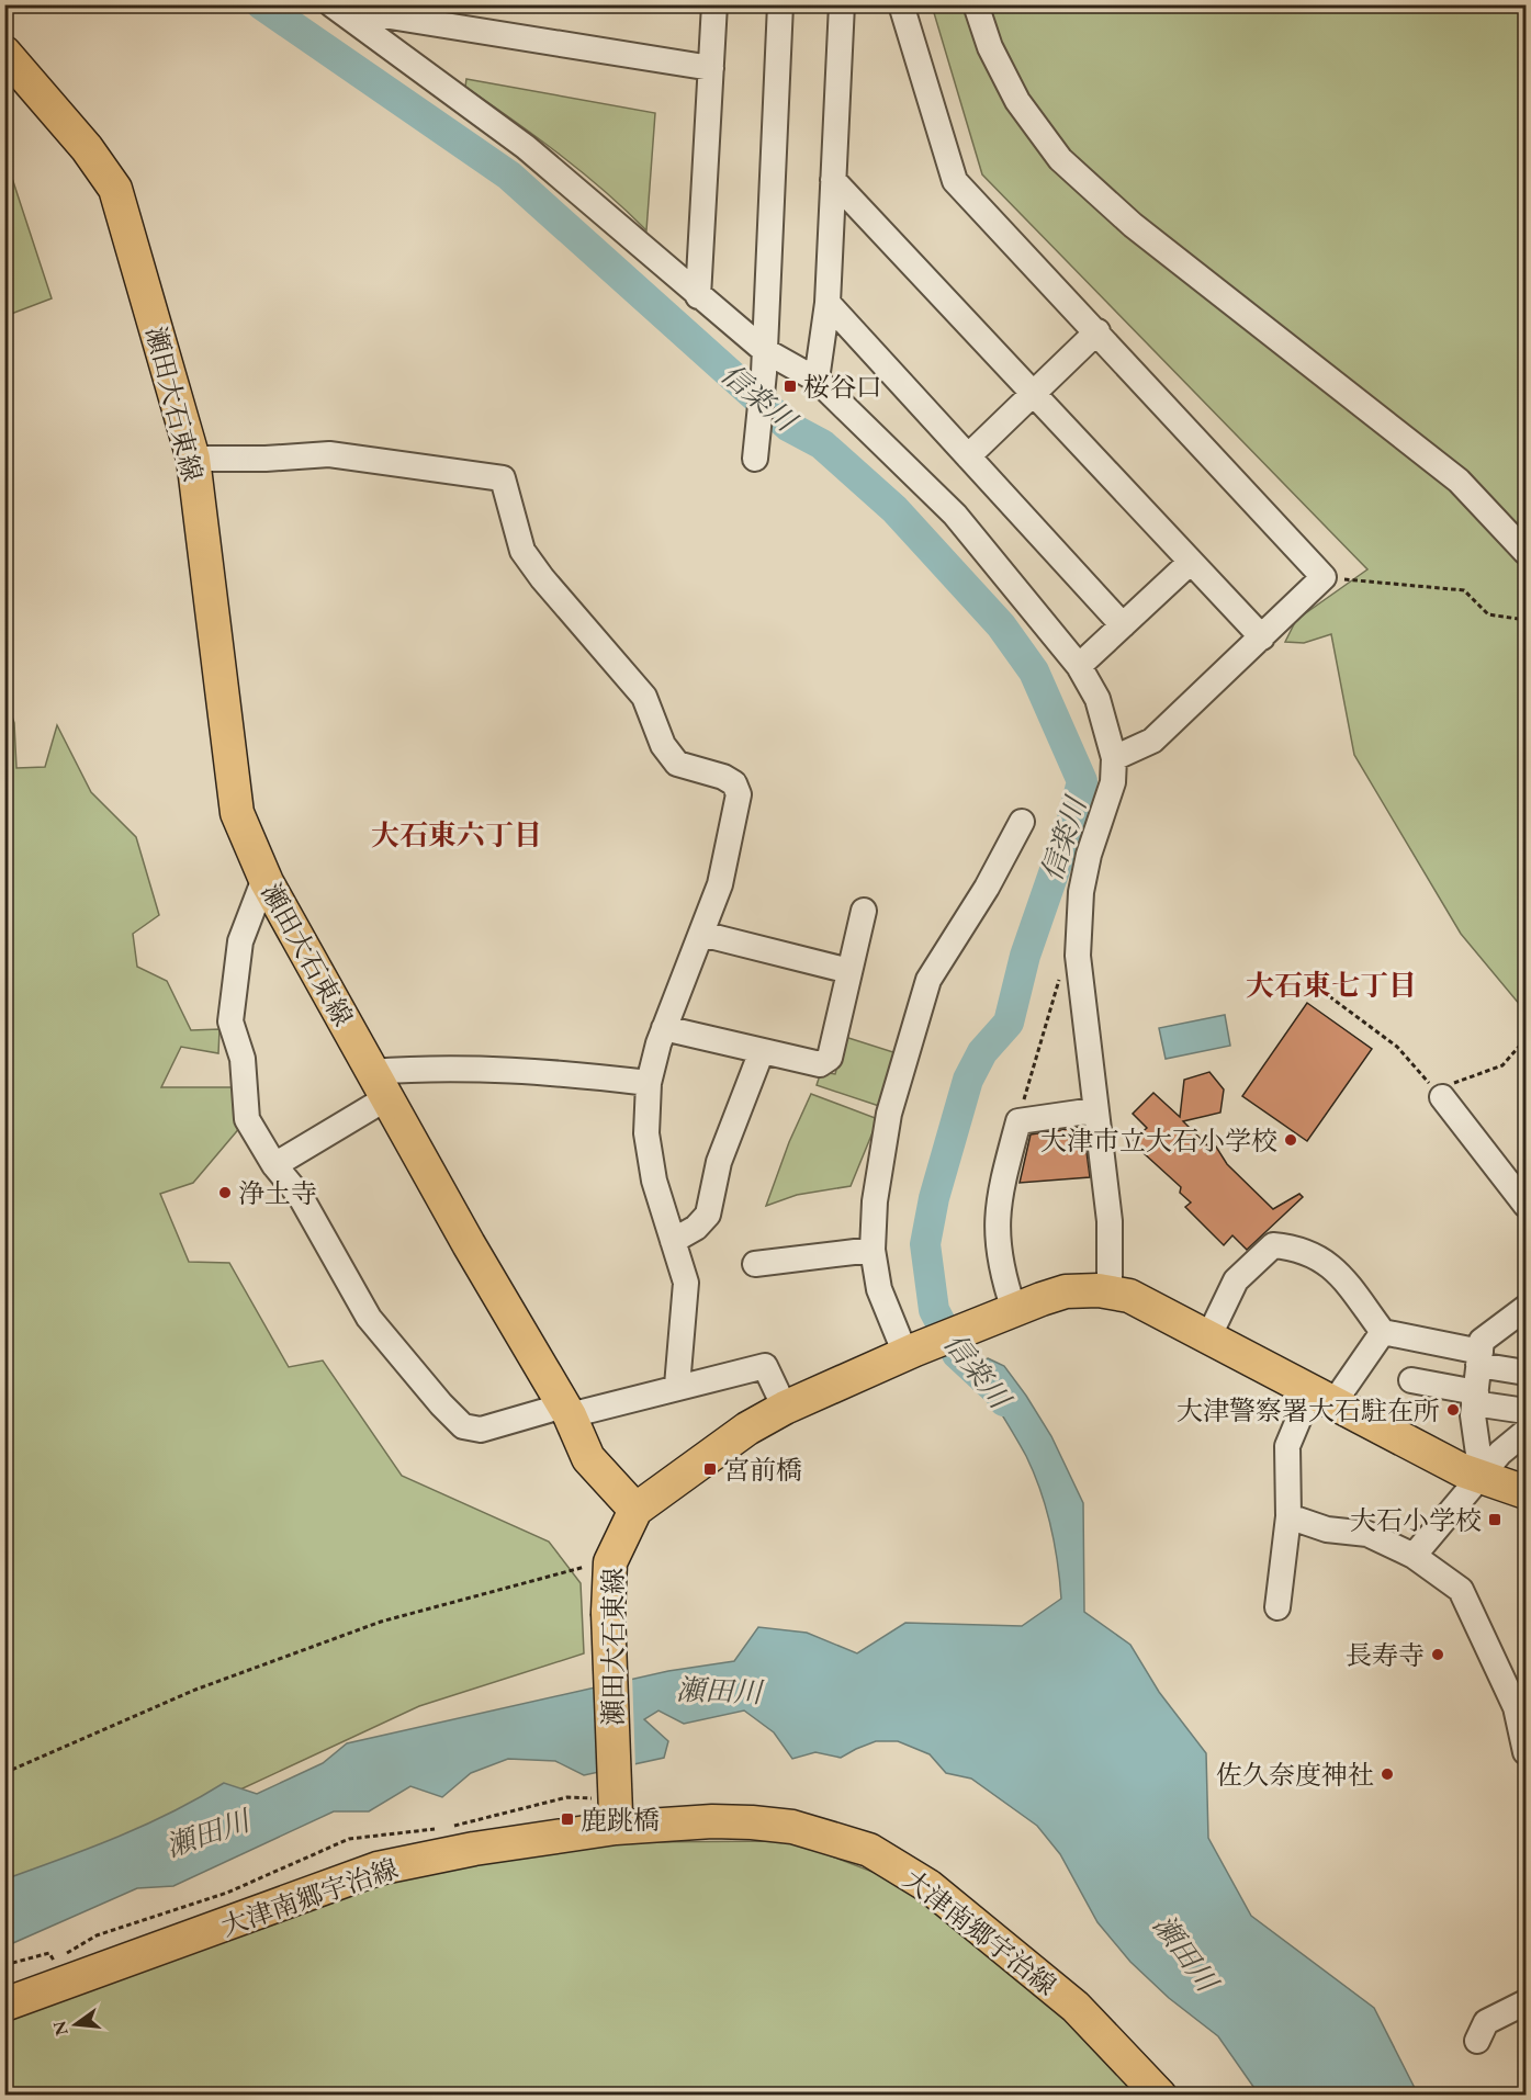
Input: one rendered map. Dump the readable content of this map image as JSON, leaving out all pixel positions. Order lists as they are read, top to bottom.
{
  "streets": {
    "main road": ["瀬田大石東線", "大津南郷宇治線"]
  },
  "crossings": [
    ["瀬田大石東線", "大津南郷宇治線"]
  ],
  "districts": ["大石東六丁目", "大石東七丁目"],
  "water": ["信楽川", "瀬田川"],
  "places": {
    "transit": [
      "桜谷口",
      "宮前橋",
      "大石小学校",
      "鹿跳橋"
    ],
    "other": [
      "大津市立大石小学校",
      "浄土寺",
      "大津警察署大石駐在所",
      "長寿寺",
      "佐久奈度神社"
    ]
  },
  "north": "left"
}
